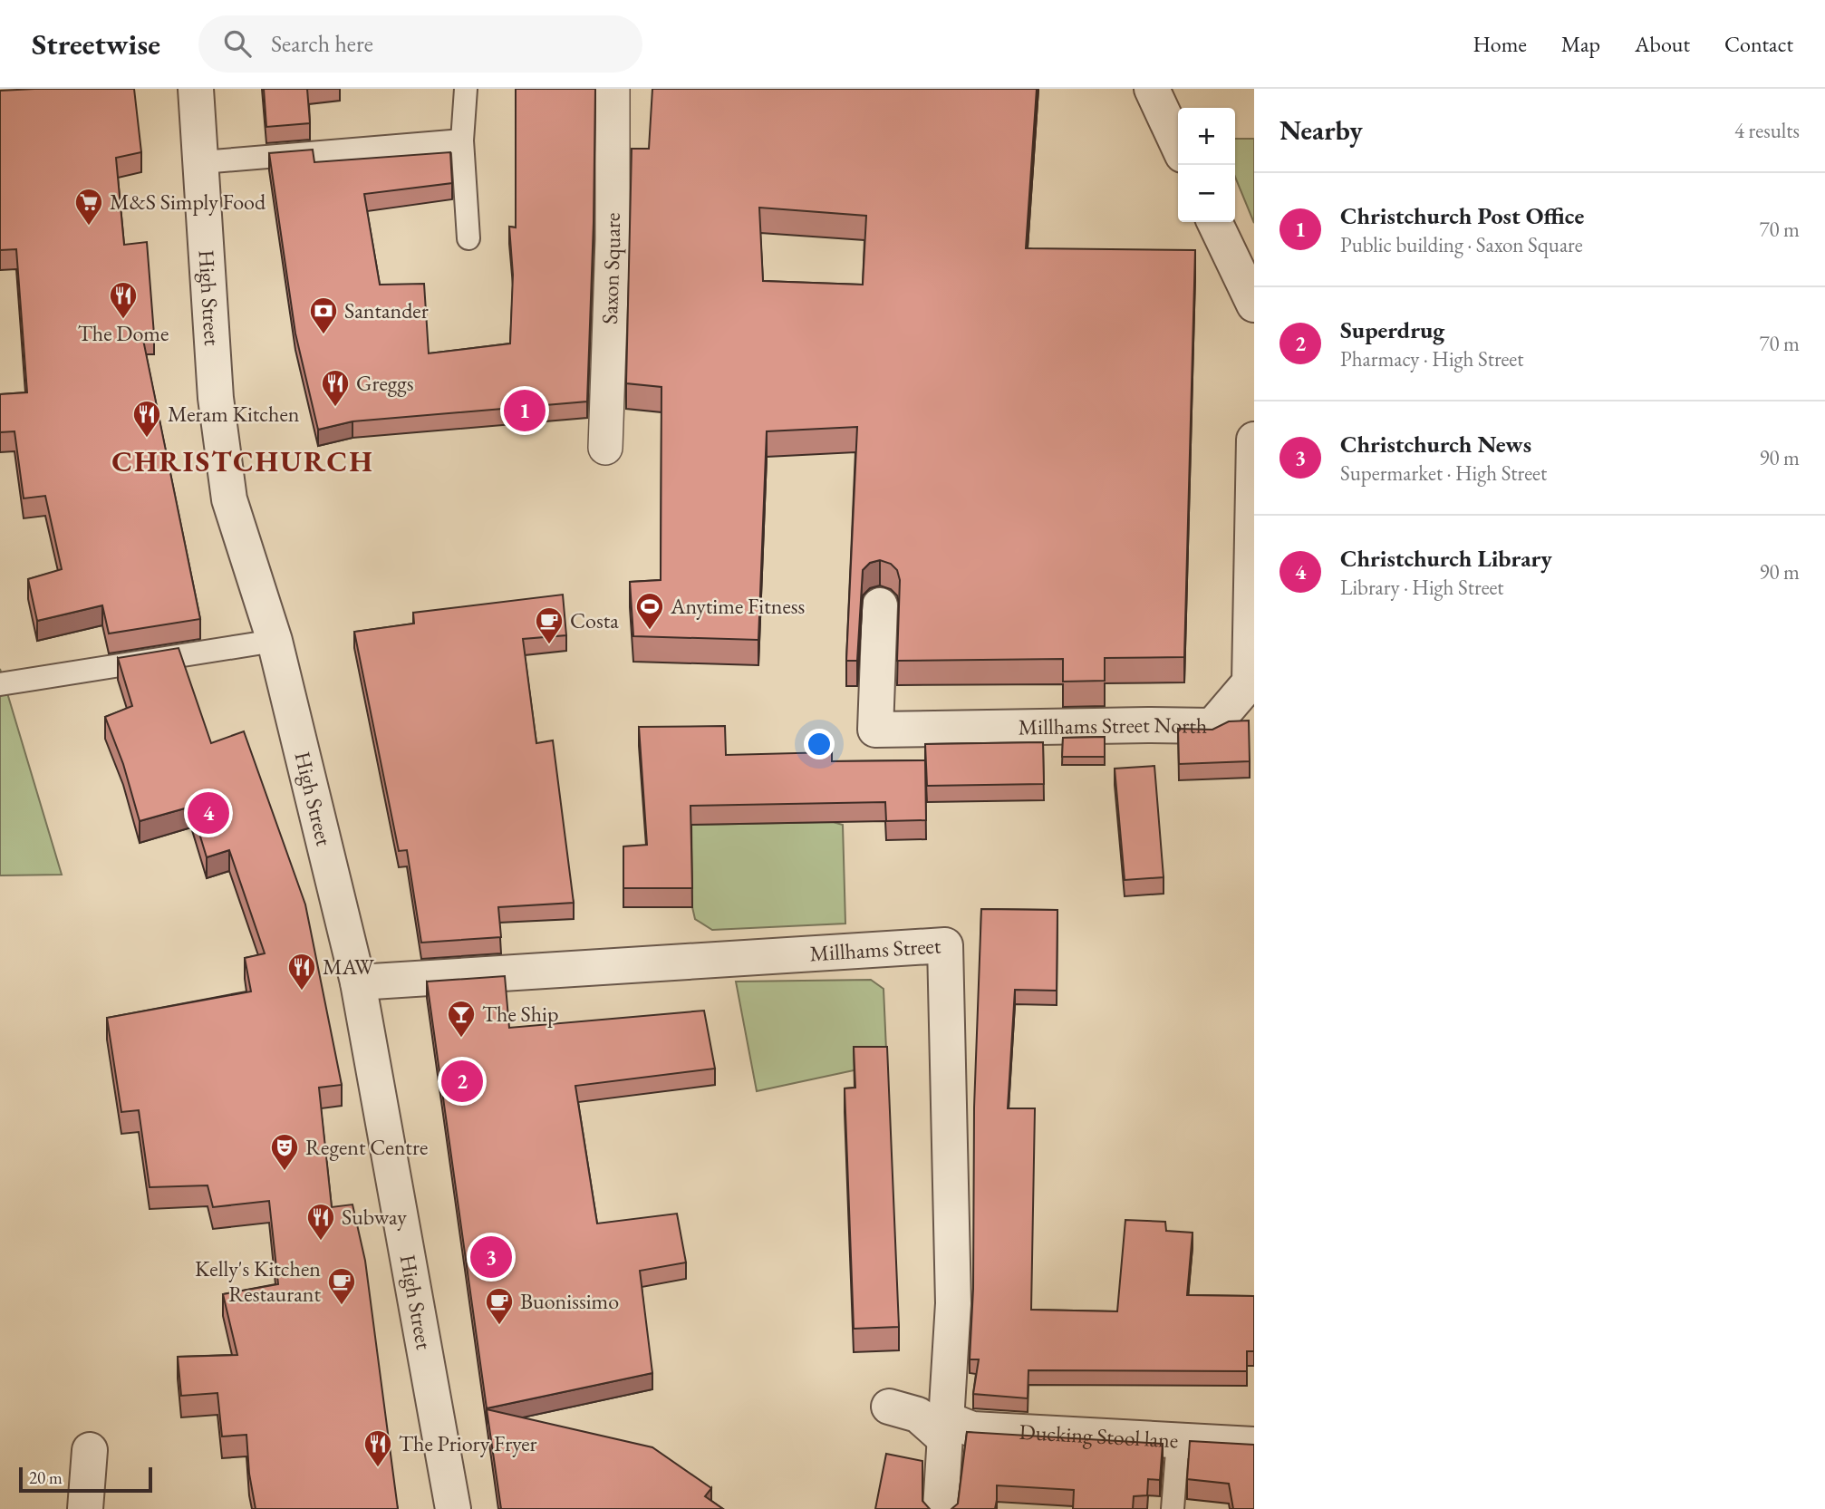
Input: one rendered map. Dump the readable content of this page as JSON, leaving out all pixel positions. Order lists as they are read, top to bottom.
{
  "streets": {
    "street": [
      "Saxon Square",
      "High Street",
      "Millhams Street North",
      "Millhams Street",
      "Ducking Stool lane"
    ]
  },
  "crossings": [
    ["High Street", "Millhams Street"],
    ["Millhams Street", "Ducking Stool lane"]
  ],
  "districts": ["CHRISTCHURCH"],
  "places": {
    "supermarket": ["M&S Simply Food"],
    "restaurant": [
      "The Dome",
      "Greggs",
      "Meram Kitchen",
      "MAW",
      "Subway",
      "The Priory Fryer"
    ],
    "bank": ["Santander"],
    "sports": ["Anytime Fitness"],
    "cafe": ["Costa", "Kelly's Kitchen Restaurant", "Buonissimo"],
    "bar": ["The Ship"],
    "theatre": ["Regent Centre"]
  },
  "scale_bar": "20 m",
  "page": {
    "header": "Streetwise",
    "search": "Search here",
    "nav": [
      "Home",
      "Map",
      "About",
      "Contact"
    ],
    "heading": ["Nearby", "4 results"],
    "map_buttons": ["+", "−"],
    "list": [
      {
        "mark": "1",
        "name": "Christchurch Post Office",
        "note": "Public building · Saxon Square",
        "value": "70 m"
      },
      {
        "mark": "2",
        "name": "Superdrug",
        "note": "Pharmacy · High Street",
        "value": "70 m"
      },
      {
        "mark": "3",
        "name": "Christchurch News",
        "note": "Supermarket · High Street",
        "value": "90 m"
      },
      {
        "mark": "4",
        "name": "Christchurch Library",
        "note": "Library · High Street",
        "value": "90 m"
      }
    ],
    "pins": [
      "1",
      "4",
      "2",
      "3"
    ],
    "scale": "20 m"
  }
}
